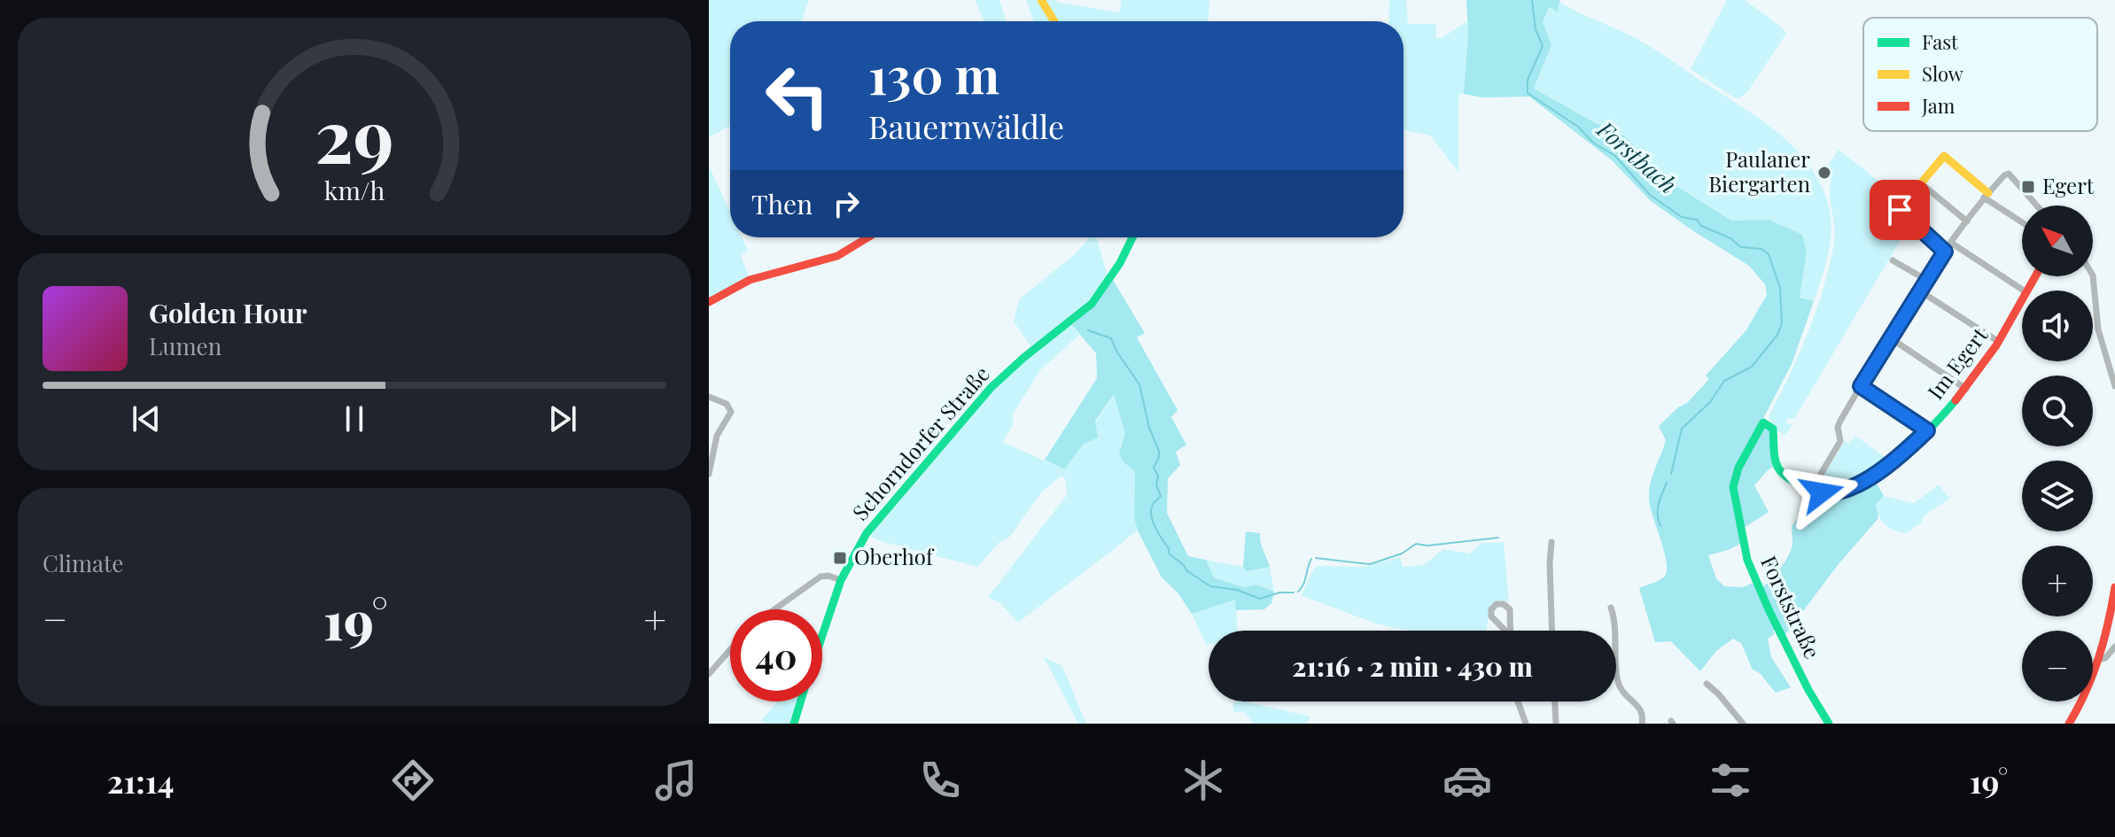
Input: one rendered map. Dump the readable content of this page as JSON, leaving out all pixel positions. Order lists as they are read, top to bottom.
{
  "streets": {
    "street": ["Im Egert", "Schorndorfer Straße", "Forststraße"]
  },
  "crossings": [
    ["Im Egert", "Forststraße"]
  ],
  "water": ["Forstbach"],
  "places": {
    "other": ["Paulaner Biergarten"],
    "transit": ["Egert", "Oberhof"]
  },
  "legend": ["Fast", "Slow", "Jam"],
  "north": "top left",
  "page": {
    "turn": ["130 m", "Bauernwäldle"],
    "then": "Then",
    "map_buttons": ["+", "−"],
    "song": ["Golden Hour", "Lumen"],
    "tile": "Climate",
    "heat": ["−", "19°", "+"],
    "limit": "40",
    "trip": "21:16 · 2 min · 430 m",
    "tabs": ["21:14", "19°"],
    "gauge": ["29", "km/h"]
  }
}
